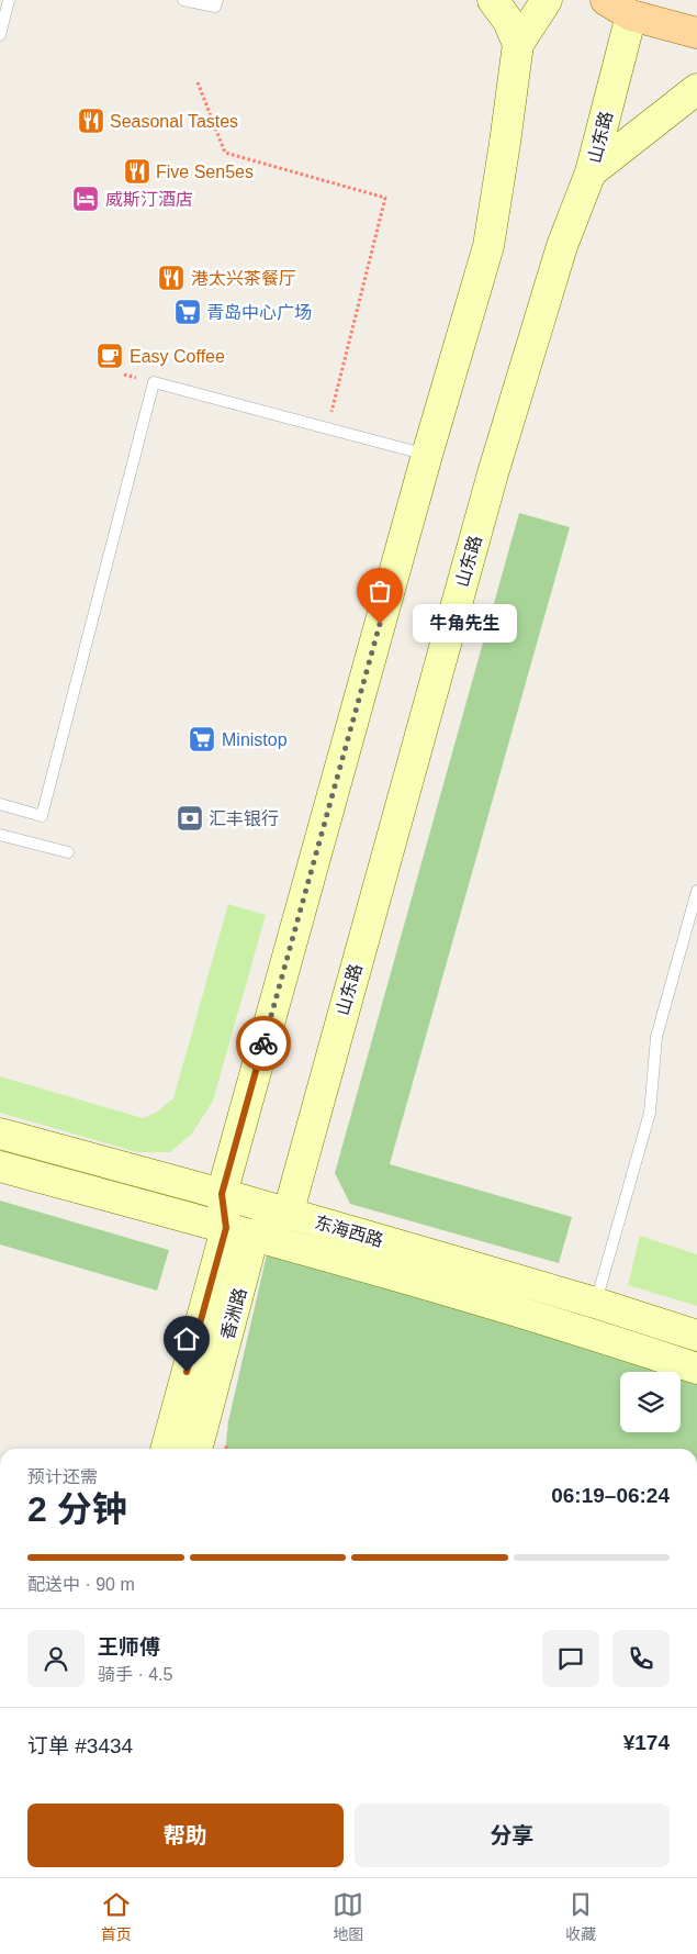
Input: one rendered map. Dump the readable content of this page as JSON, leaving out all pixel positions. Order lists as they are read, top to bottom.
{
  "streets": {
    "main road": ["山东路", "东海西路", "香洲路"]
  },
  "crossings": [
    ["山东路", "东海西路"],
    ["东海西路", "香洲路"]
  ],
  "places": {
    "restaurant": ["Seasonal Tastes", "Five Sen5es", "港太兴茶餐厅"],
    "hotel": ["威斯汀酒店"],
    "supermarket": ["青岛中心广场", "Ministop"],
    "cafe": ["Easy Coffee"],
    "other": ["牛角先生"],
    "bank": ["汇丰银行"]
  },
  "page": {
    "bubble": "牛角先生",
    "heading": ["2 分钟", "预计还需", "06:19–06:24"],
    "panel": [
      "王师傅",
      "骑手 · 4.5",
      "订单 #3434",
      "¥174"
    ],
    "bar": "配送中 · 90 m",
    "buttons": ["帮助", "分享"],
    "tabs": ["首页", "地图", "收藏"]
  }
}
